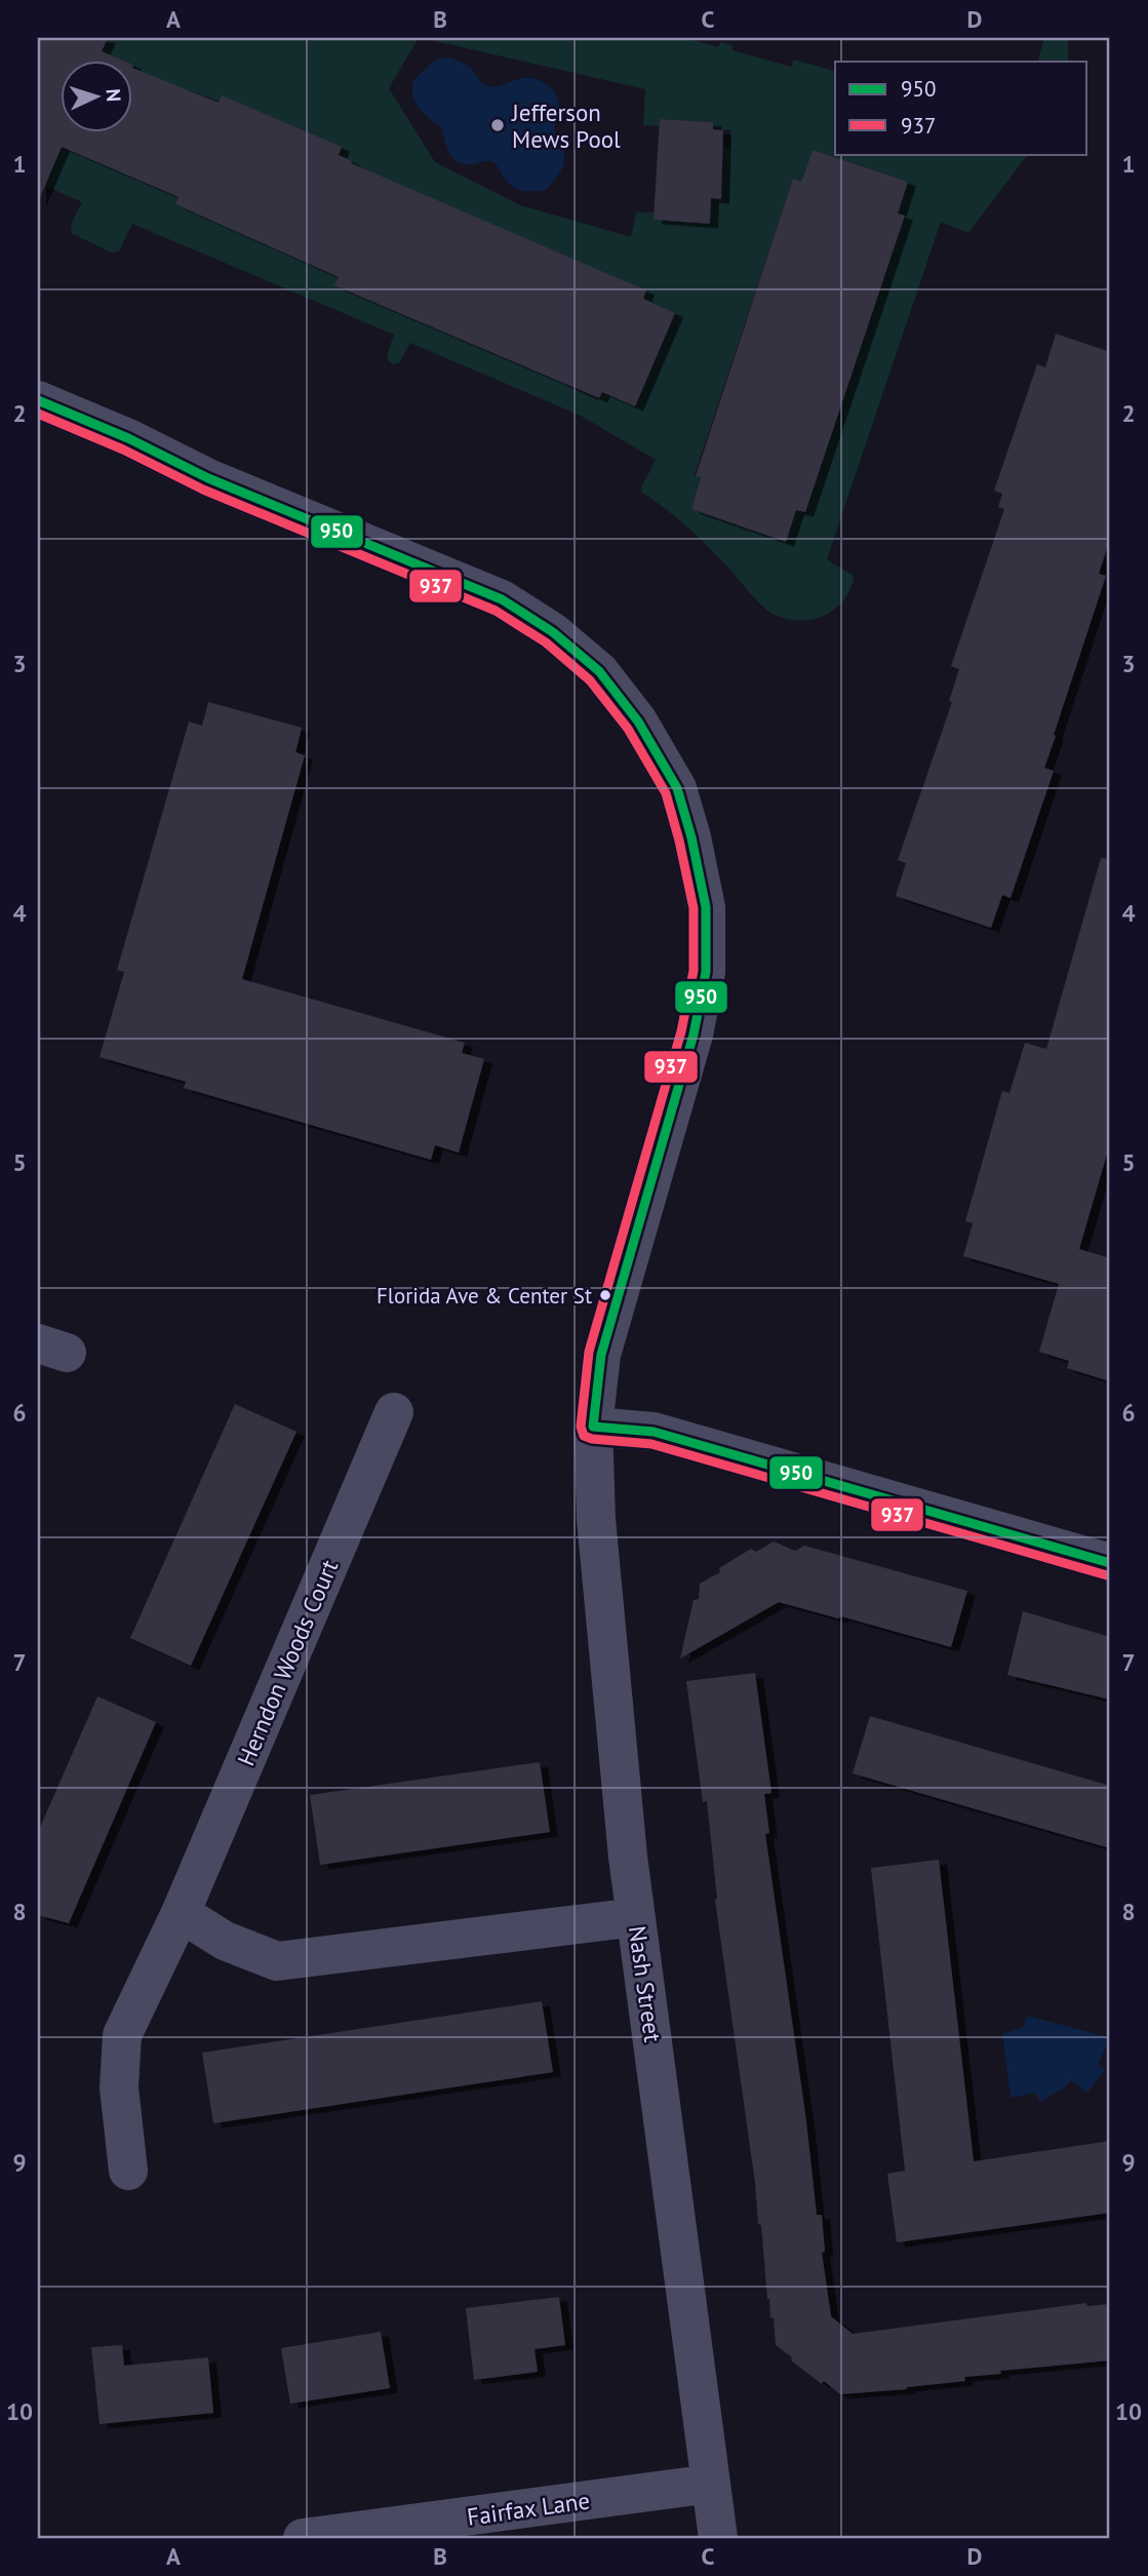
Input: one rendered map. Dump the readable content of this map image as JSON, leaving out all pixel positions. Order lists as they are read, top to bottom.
{
  "streets": {
    "street": ["Herndon Woods Court", "Nash Street", "Fairfax Lane"]
  },
  "crossings": [
    ["Nash Street", "Fairfax Lane"]
  ],
  "places": ["Jefferson Mews Pool", "Florida Ave & Center St"],
  "lines": ["transit line 950", "transit line 937"],
  "legend": ["950", "937"],
  "north": "right",
  "grid": {
    "columns": [
      "A",
      "B",
      "C",
      "D"
    ],
    "rows": [
      "1",
      "2",
      "3",
      "4",
      "5",
      "6",
      "7",
      "8",
      "9",
      "10"
    ]
  }
}
